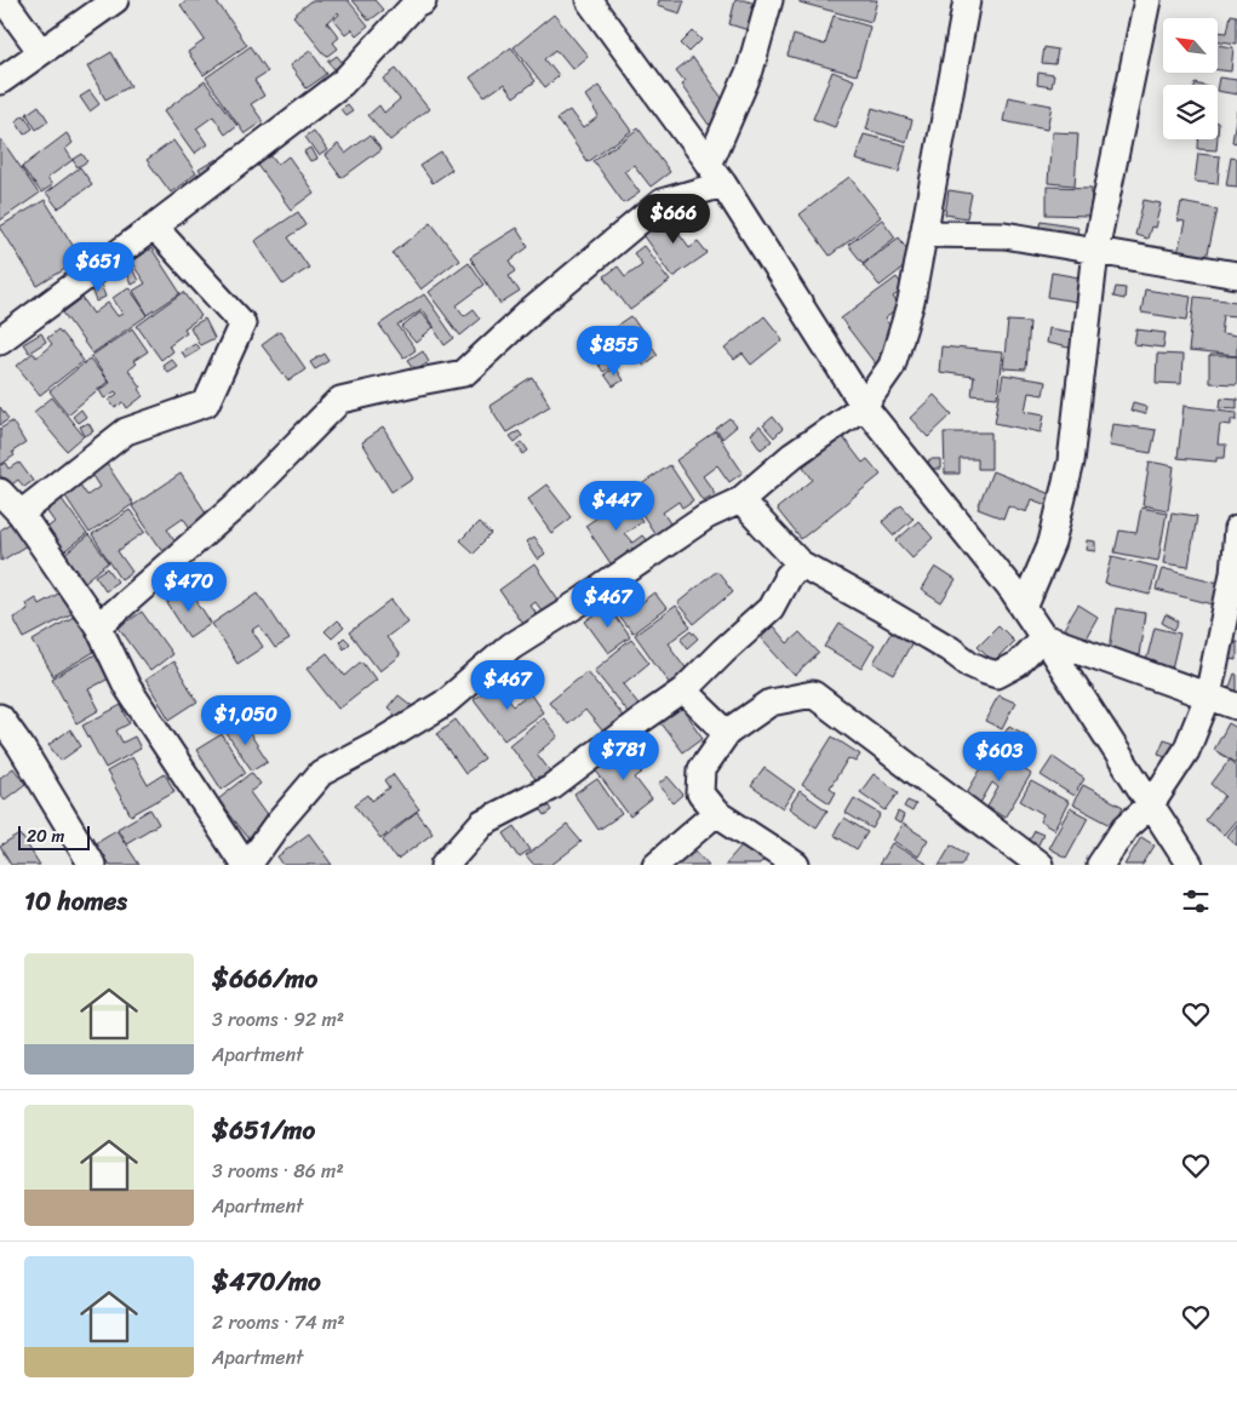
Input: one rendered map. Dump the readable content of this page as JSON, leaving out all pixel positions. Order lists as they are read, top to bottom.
{
  "scale_bar": "20 m",
  "north": "top left",
  "page": {
    "price": [
      "$666",
      "$651",
      "$855",
      "$447",
      "$470",
      "$467",
      "$467",
      "$1,050",
      "$781",
      "$603"
    ],
    "scale": "20 m",
    "heading": "10 homes",
    "list": [
      {
        "name": "$666/mo",
        "note": "3 rooms · 92 m² · Apartment"
      },
      {
        "name": "$651/mo",
        "note": "3 rooms · 86 m² · Apartment"
      },
      {
        "name": "$470/mo",
        "note": "2 rooms · 74 m² · Apartment"
      }
    ]
  }
}
